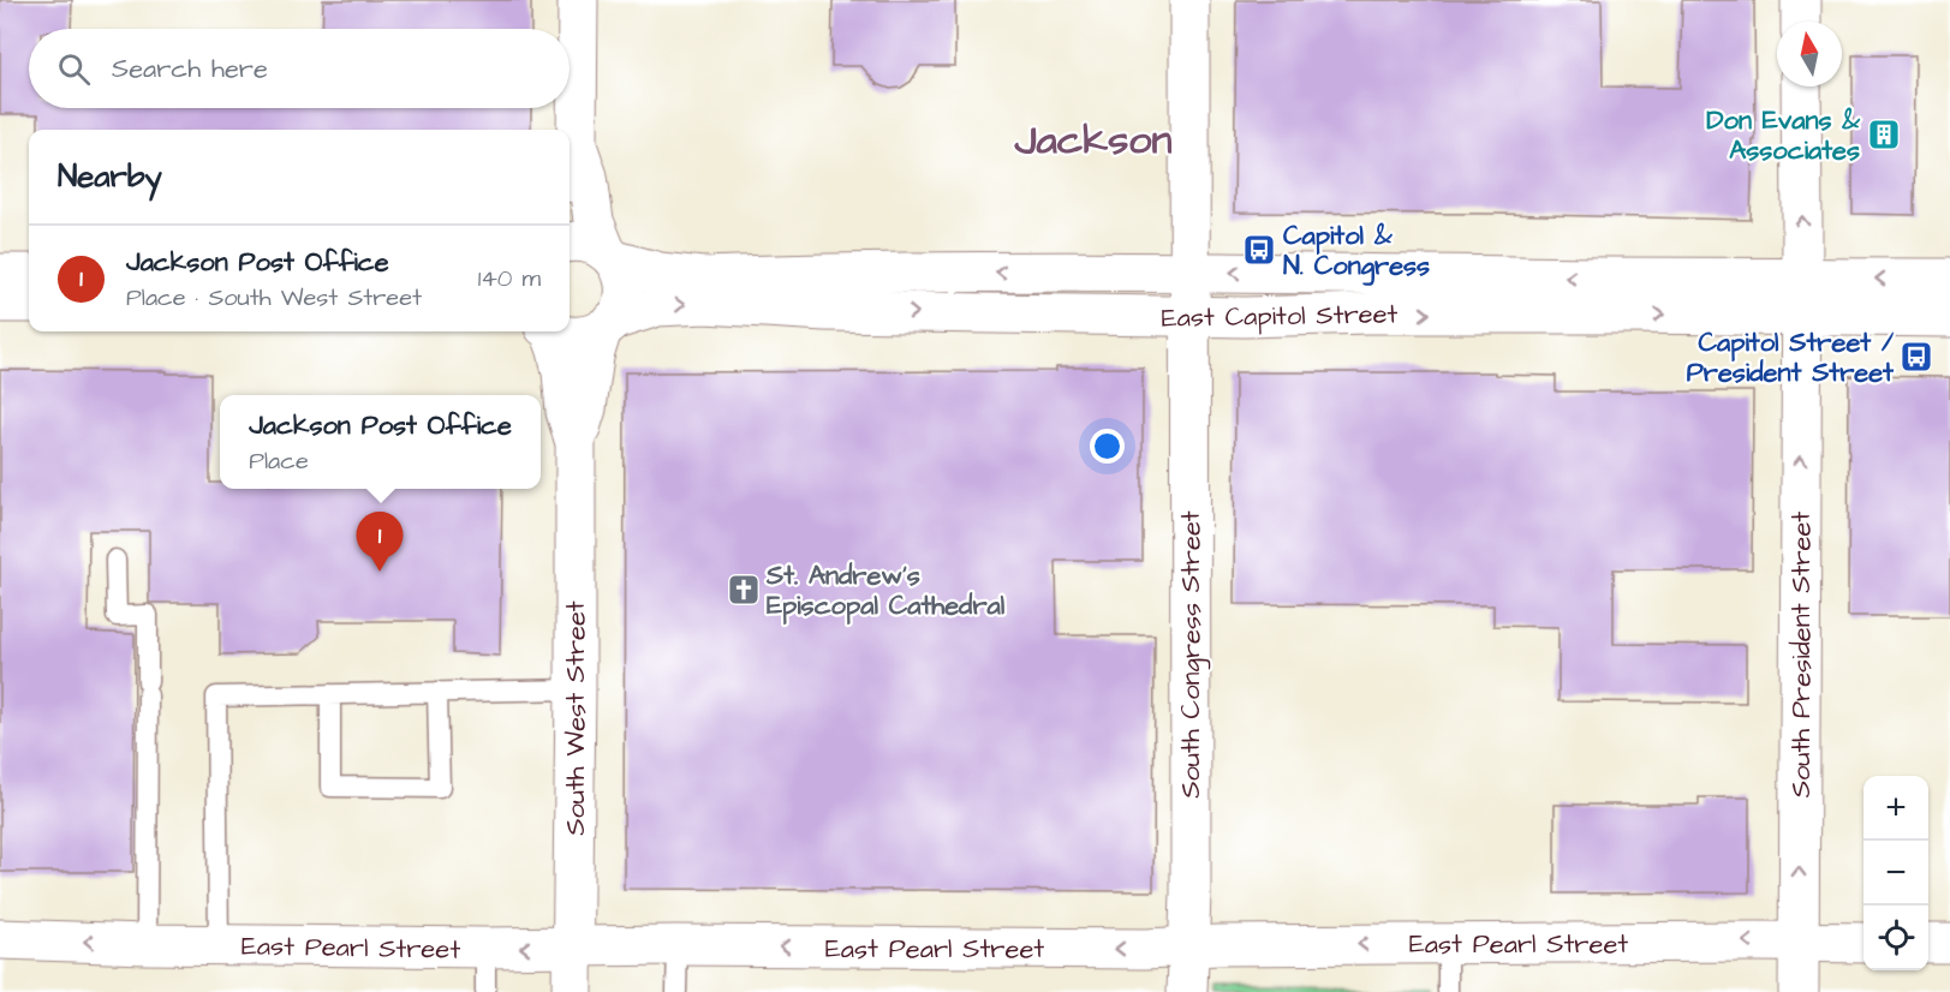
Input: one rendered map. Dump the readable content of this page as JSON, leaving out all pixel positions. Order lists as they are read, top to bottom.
{
  "streets": {
    "main road": [
      "East Capitol Street",
      "South Congress Street",
      "South President Street",
      "South West Street",
      "East Pearl Street"
    ]
  },
  "crossings": [
    ["East Capitol Street", "South Congress Street"],
    ["East Capitol Street", "South President Street"],
    ["East Capitol Street", "South West Street"],
    ["South Congress Street", "East Pearl Street"],
    ["South President Street", "East Pearl Street"],
    ["South West Street", "East Pearl Street"]
  ],
  "one_way": ["South President Street", "East Pearl Street"],
  "districts": ["Jackson"],
  "places": {
    "building": ["Don Evans & Associates"],
    "bus stop": ["Capitol & N. Congress", "Capitol Street / President Street"],
    "church": ["St. Andrew's Episcopal Cathedral"]
  },
  "north": "top",
  "page": {
    "search": "Search here",
    "heading": "Nearby",
    "list": [
      {
        "mark": "1",
        "name": "Jackson Post Office",
        "note": "Place · South West Street",
        "value": "140 m"
      }
    ],
    "popup": ["Jackson Post Office", "Place"],
    "pins": "1",
    "map_buttons": ["+", "−"]
  }
}
